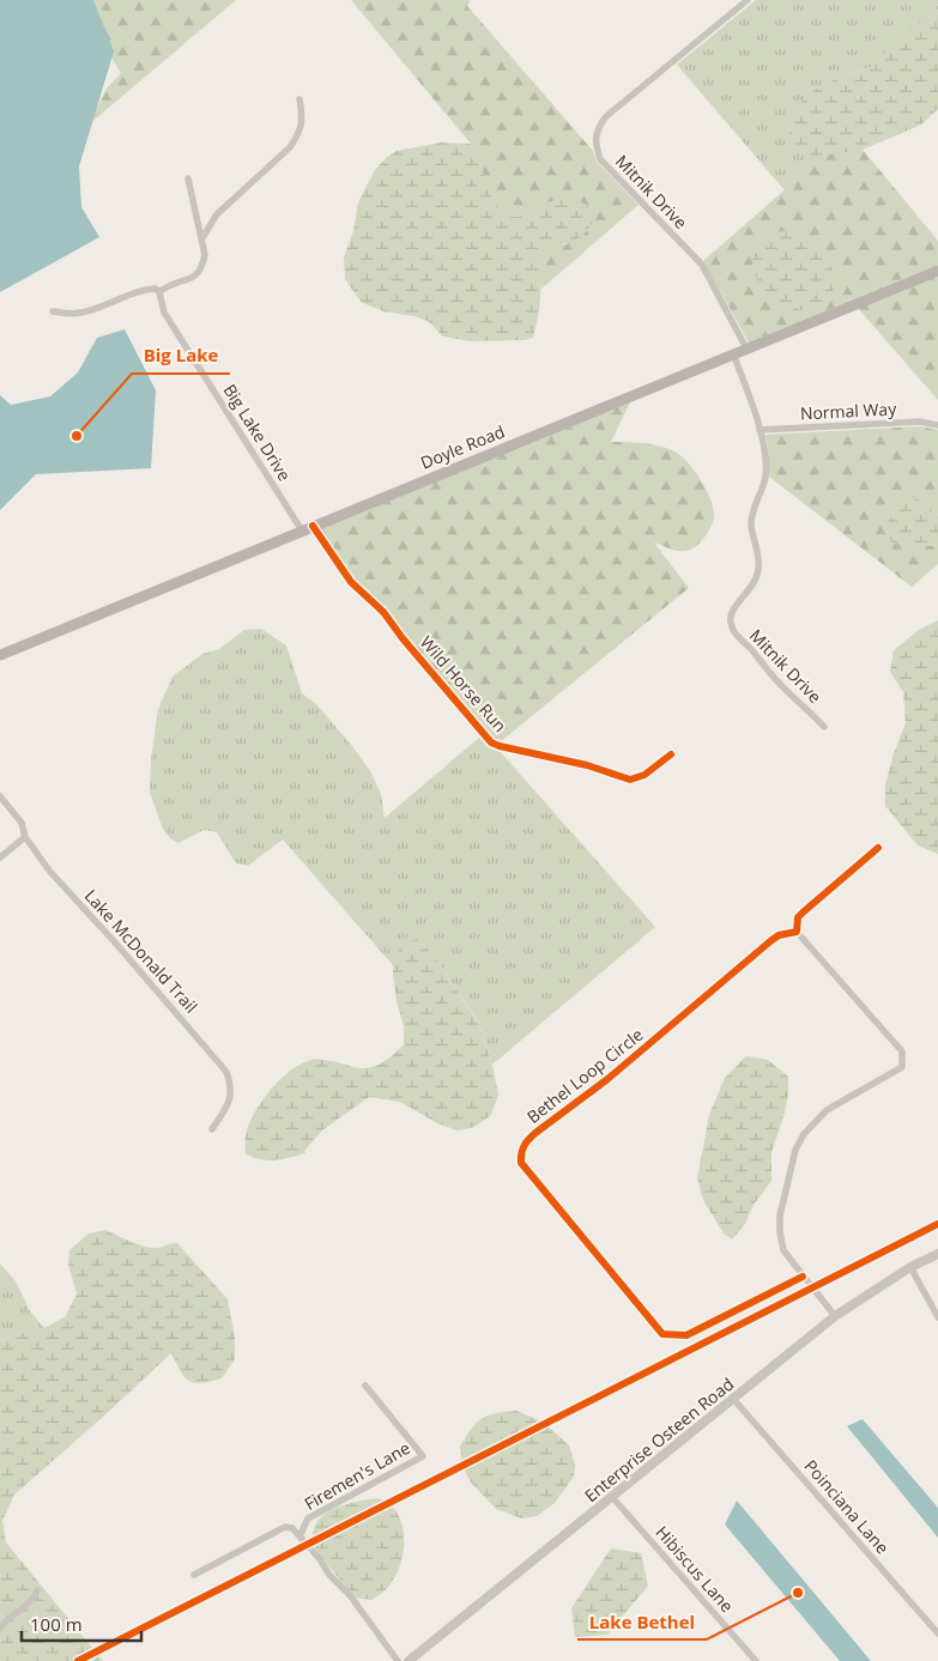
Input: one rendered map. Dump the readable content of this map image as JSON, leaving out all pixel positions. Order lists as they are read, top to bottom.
{
  "streets": {
    "main road": ["Doyle Road"],
    "street": [
      "Mitnik Drive",
      "Normal Way",
      "Big Lake Drive",
      "Wild Horse Run",
      "Lake McDonald Trail",
      "Bethel Loop Circle",
      "Enterprise Osteen Road",
      "Firemen's Lane",
      "Poinciana Lane",
      "Hibiscus Lane"
    ]
  },
  "crossings": [
    ["Mitnik Drive", "Normal Way"],
    ["Mitnik Drive", "Doyle Road"],
    ["Big Lake Drive", "Doyle Road"],
    ["Big Lake Drive", "Wild Horse Run"],
    ["Doyle Road", "Wild Horse Run"],
    ["Enterprise Osteen Road", "Poinciana Lane"],
    ["Enterprise Osteen Road", "Hibiscus Lane"]
  ],
  "places": ["Big Lake", "Lake Bethel"],
  "scale_bar": "100 m"
}
